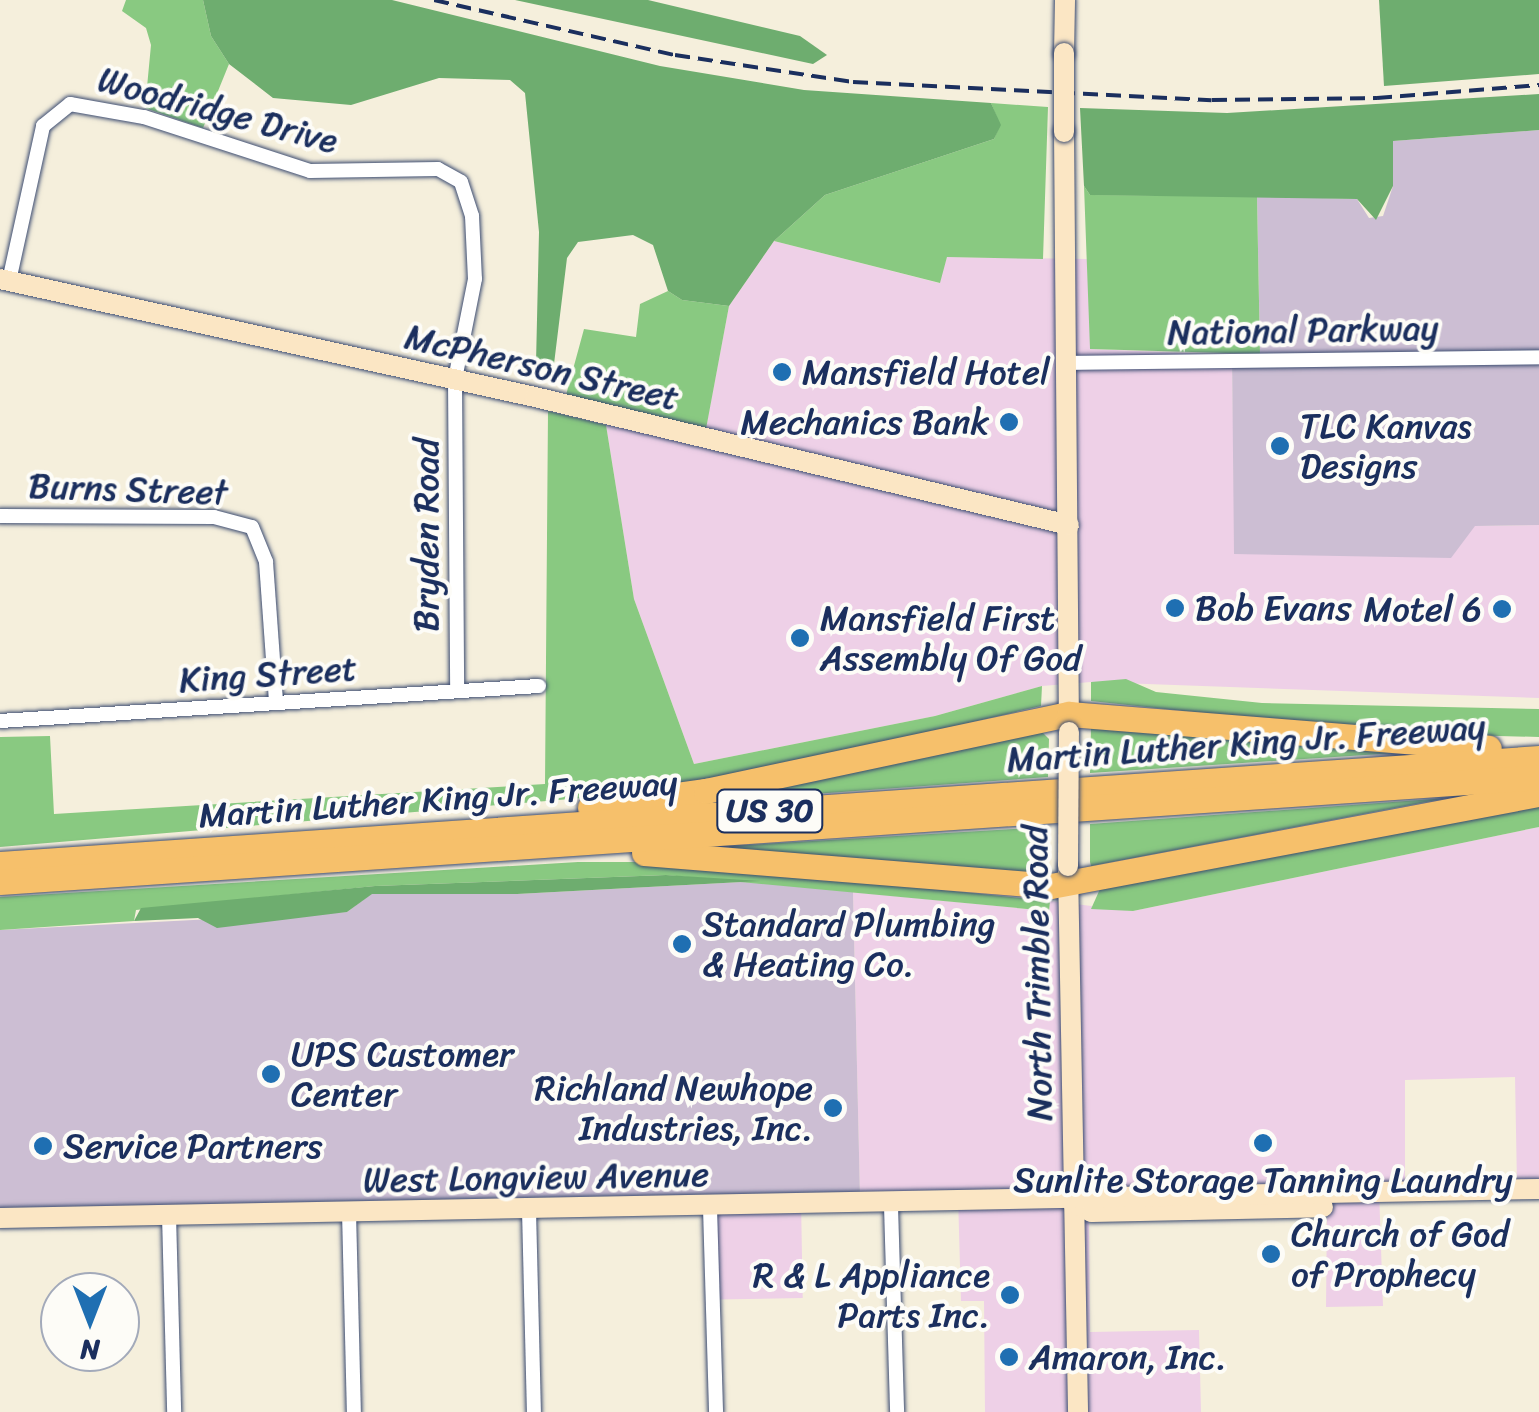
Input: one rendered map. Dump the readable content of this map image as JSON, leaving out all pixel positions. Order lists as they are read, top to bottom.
{
  "streets": {
    "highway": ["Martin Luther King Jr. Freeway", "US 30"],
    "street": [
      "Woodridge Drive",
      "National Parkway",
      "McPherson Street",
      "Burns Street",
      "Bryden Road",
      "King Street",
      "North Trimble Road",
      "West Longview Avenue"
    ]
  },
  "crossings": [
    ["Woodridge Drive", "McPherson Street"],
    ["Woodridge Drive", "Bryden Road"],
    ["National Parkway", "North Trimble Road"],
    ["McPherson Street", "Bryden Road"],
    ["McPherson Street", "North Trimble Road"],
    ["Burns Street", "King Street"],
    ["Bryden Road", "King Street"],
    ["North Trimble Road", "West Longview Avenue"]
  ],
  "places": [
    "Mansfield Hotel",
    "Mechanics Bank",
    "TLC Kanvas Designs",
    "Bob Evans",
    "Motel 6",
    "Mansfield First Assembly Of God",
    "Standard Plumbing & Heating Co.",
    "UPS Customer Center",
    "Richland Newhope Industries, Inc.",
    "Sunlite Storage Tanning Laundry",
    "Service Partners",
    "Church of God of Prophecy",
    "R & L Appliance Parts Inc.",
    "Amaron, Inc."
  ],
  "north": "bottom"
}
